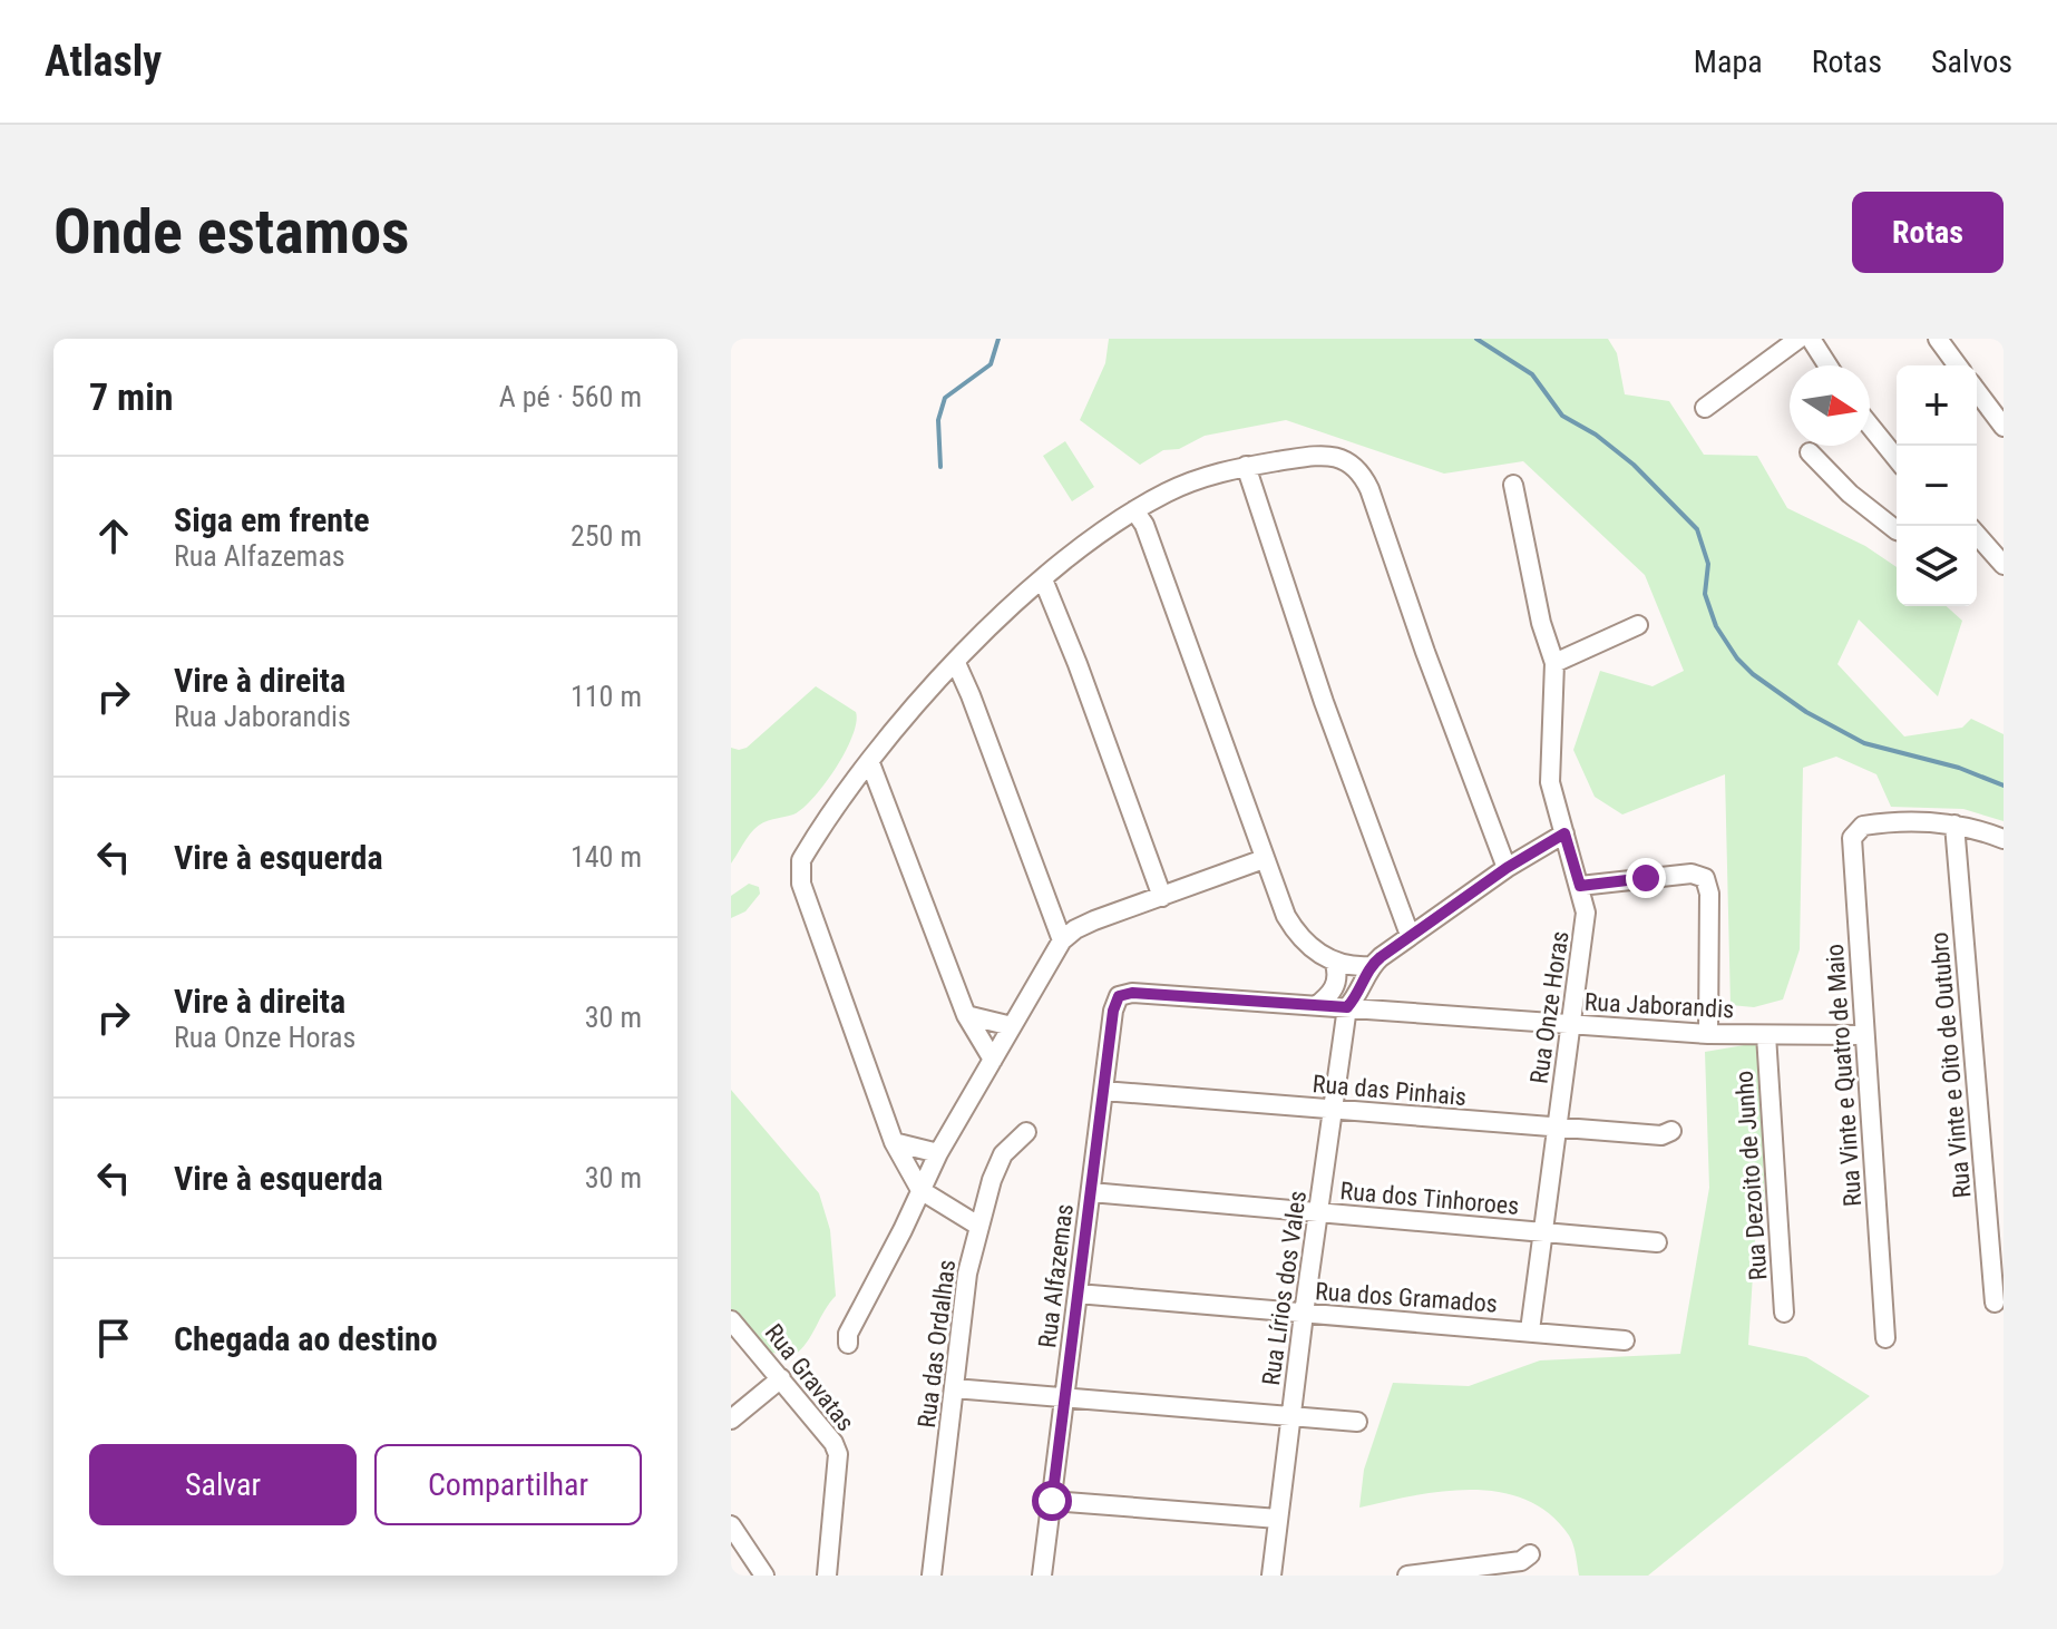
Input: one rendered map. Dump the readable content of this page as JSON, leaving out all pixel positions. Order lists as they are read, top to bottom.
{
  "streets": {
    "street": [
      "Rua Jaborandis",
      "Rua Onze Horas",
      "Rua Vinte e Oito de Outubro",
      "Rua Vinte e Quatro de Maio",
      "Rua das Pinhais",
      "Rua Dezoito de Junho",
      "Rua dos Tinhoroes",
      "Rua Alfazemas",
      "Rua Lírios dos Vales",
      "Rua dos Gramados",
      "Rua das Ordalhas",
      "Rua Gravatas"
    ]
  },
  "crossings": [
    ["Rua Jaborandis", "Rua Onze Horas"],
    ["Rua Jaborandis", "Rua Vinte e Quatro de Maio"],
    ["Rua Jaborandis", "Rua Dezoito de Junho"],
    ["Rua Jaborandis", "Rua Alfazemas"],
    ["Rua Jaborandis", "Rua Lírios dos Vales"],
    ["Rua Onze Horas", "Rua das Pinhais"],
    ["Rua Onze Horas", "Rua dos Tinhoroes"],
    ["Rua Onze Horas", "Rua dos Gramados"],
    ["Rua Vinte e Oito de Outubro", "Rua Vinte e Quatro de Maio"],
    ["Rua das Pinhais", "Rua Alfazemas"],
    ["Rua das Pinhais", "Rua Lírios dos Vales"],
    ["Rua dos Tinhoroes", "Rua Alfazemas"],
    ["Rua dos Tinhoroes", "Rua Lírios dos Vales"],
    ["Rua Alfazemas", "Rua dos Gramados"],
    ["Rua Lírios dos Vales", "Rua dos Gramados"]
  ],
  "north": "right",
  "page": {
    "header": "Atlasly",
    "nav": ["Mapa", "Rotas", "Salvos"],
    "buttons": [
      "Rotas",
      ["Salvar", "Compartilhar"]
    ],
    "title": "Onde estamos",
    "heading": ["7 min", "A pé · 560 m"],
    "map_buttons": ["+", "−"],
    "list": [
      ["Siga em frente", "Rua Alfazemas", "250 m"],
      ["Vire à direita", "Rua Jaborandis", "110 m"],
      ["Vire à esquerda", "140 m"],
      ["Vire à direita", "Rua Onze Horas", "30 m"],
      ["Vire à esquerda", "30 m"],
      "Chegada ao destino"
    ]
  }
}
